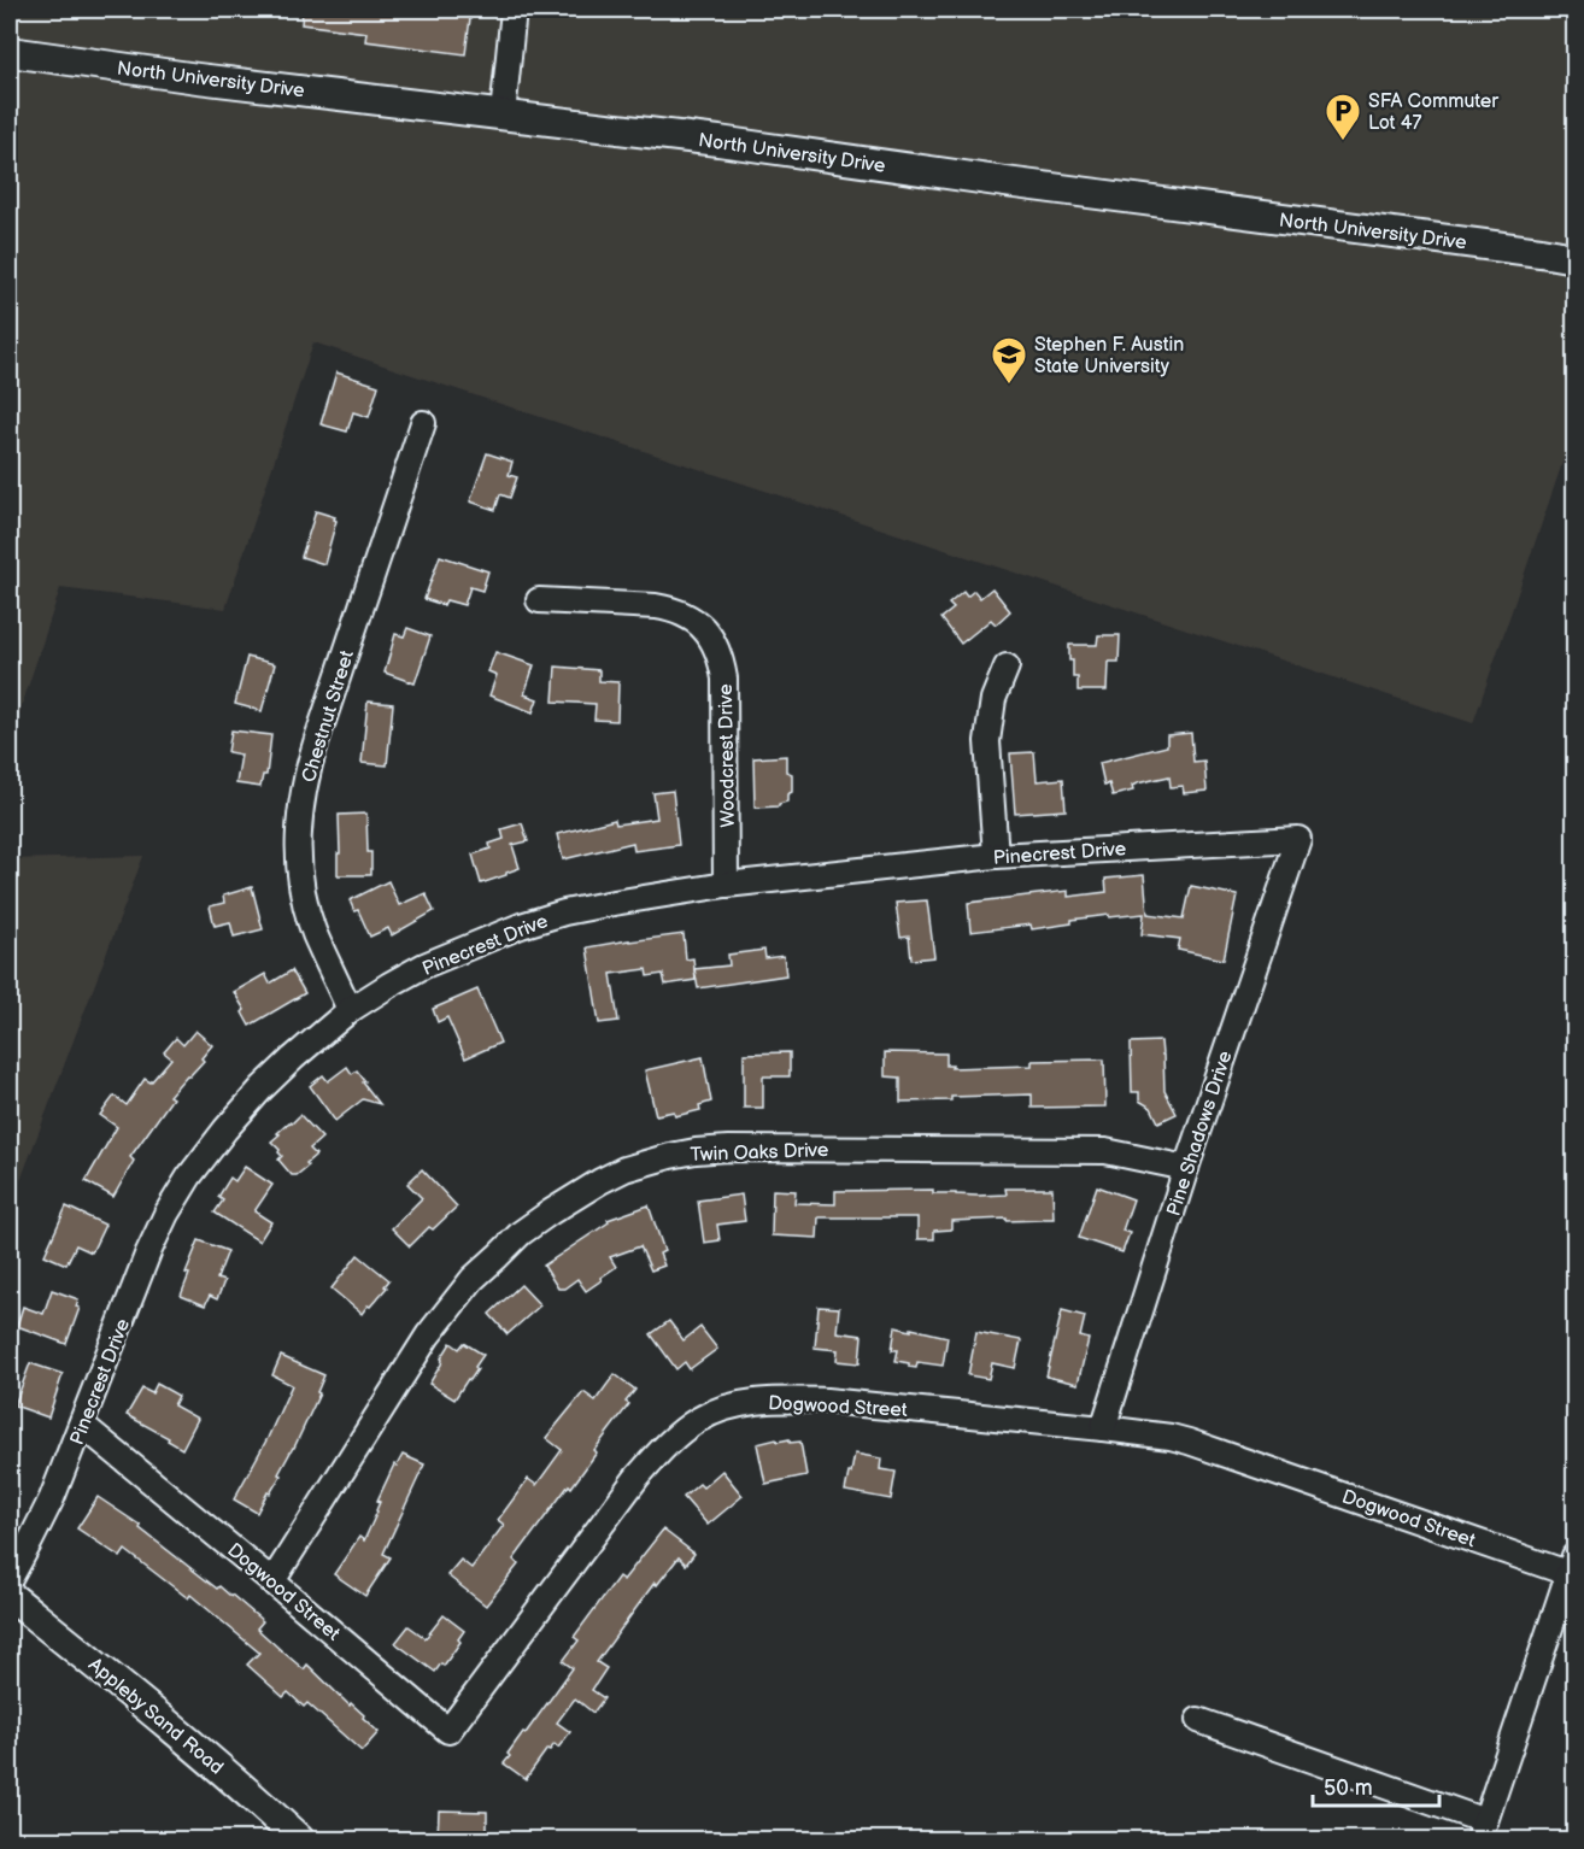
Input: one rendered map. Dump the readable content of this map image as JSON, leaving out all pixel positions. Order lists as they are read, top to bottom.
{
  "streets": {
    "main road": ["North University Drive", "Appleby Sand Road"],
    "street": [
      "Chestnut Street",
      "Woodcrest Drive",
      "Pinecrest Drive",
      "Pine Shadows Drive",
      "Twin Oaks Drive",
      "Dogwood Street"
    ]
  },
  "crossings": [
    ["Chestnut Street", "Pinecrest Drive"],
    ["Woodcrest Drive", "Pinecrest Drive"],
    ["Pinecrest Drive", "Pine Shadows Drive"],
    ["Pinecrest Drive", "Dogwood Street"],
    ["Pine Shadows Drive", "Twin Oaks Drive"],
    ["Pine Shadows Drive", "Dogwood Street"],
    ["Twin Oaks Drive", "Dogwood Street"]
  ],
  "places": {
    "parking": ["SFA Commuter Lot 47"],
    "school or university": ["Stephen F. Austin State University"]
  },
  "scale_bar": "50 m"
}
